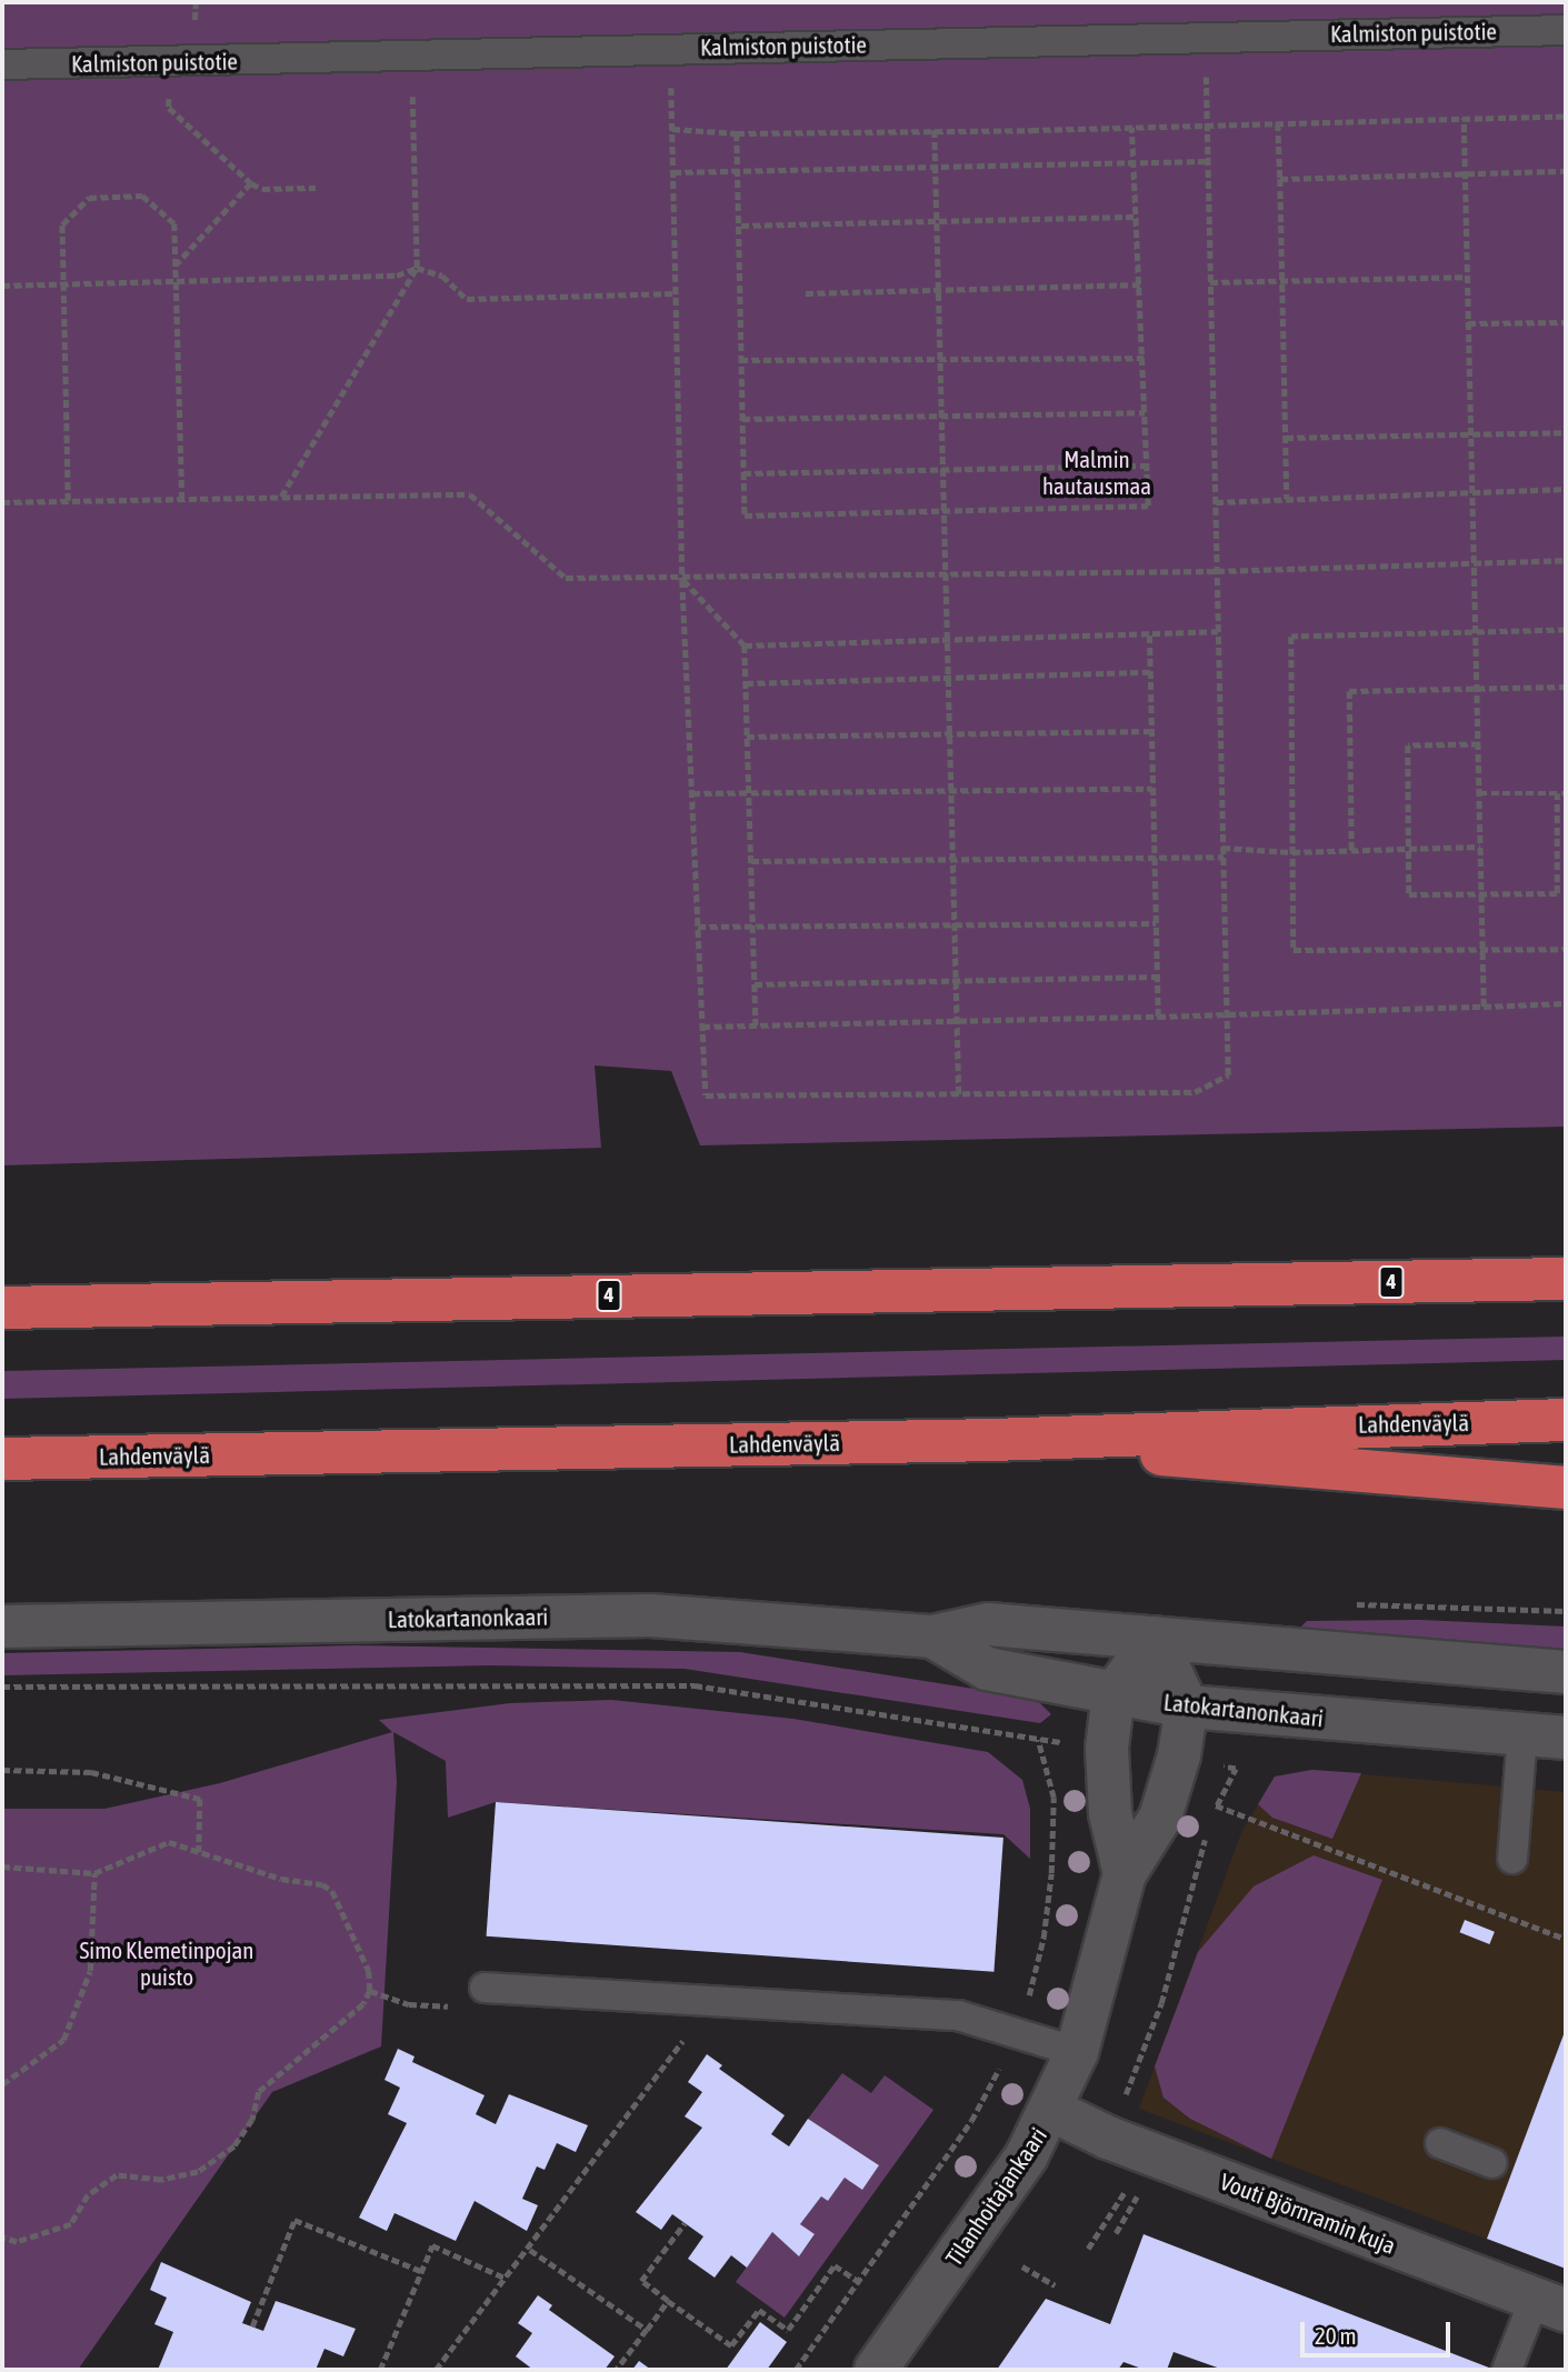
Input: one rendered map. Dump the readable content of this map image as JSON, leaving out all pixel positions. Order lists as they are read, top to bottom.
{
  "streets": {
    "highway": ["4", "Lahdenväylä"],
    "street": ["Latokartanonkaari", "Tilanhoitajankaari", "Vouti Björnramin kuja"],
    "lane": ["Kalmiston puistotie"]
  },
  "crossings": [
    ["Latokartanonkaari", "Tilanhoitajankaari"],
    ["Tilanhoitajankaari", "Vouti Björnramin kuja"]
  ],
  "parks": ["Malmin hautausmaa", "Simo Klemetinpojan puisto"],
  "scale_bar": "20 m"
}
